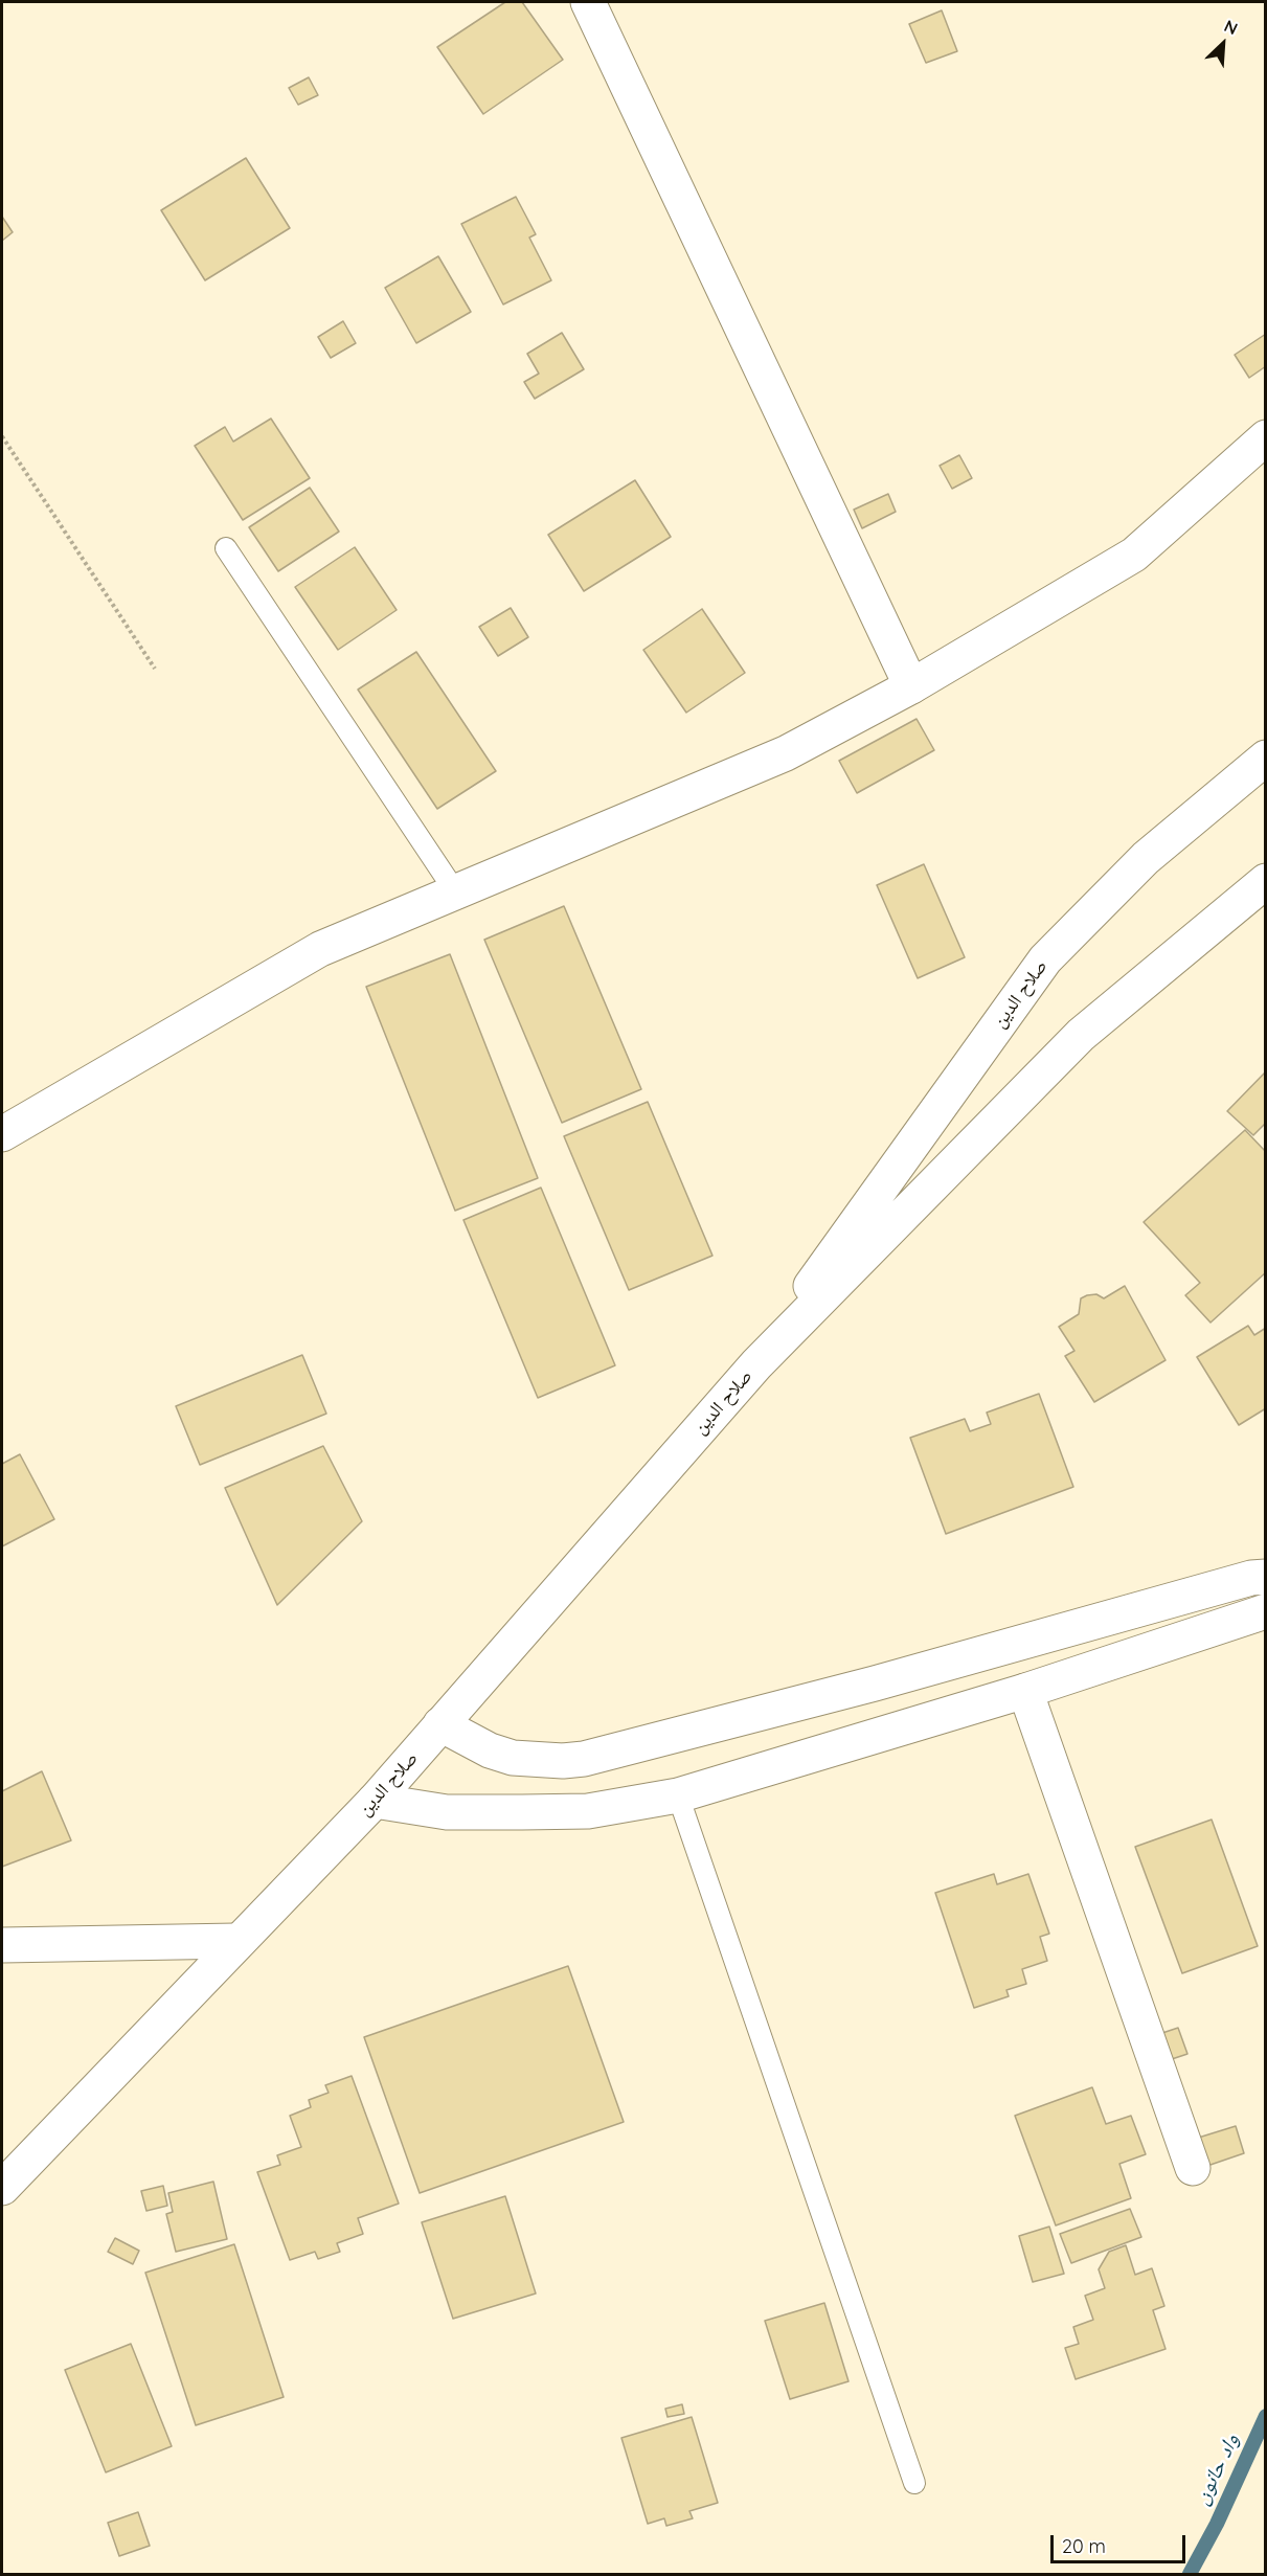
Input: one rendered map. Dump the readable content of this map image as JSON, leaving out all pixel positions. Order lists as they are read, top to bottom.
{
  "streets": {
    "main road": ["صلاح الدين"]
  },
  "water": ["واد حانون"],
  "scale_bar": "20 m",
  "north": "top right"
}
